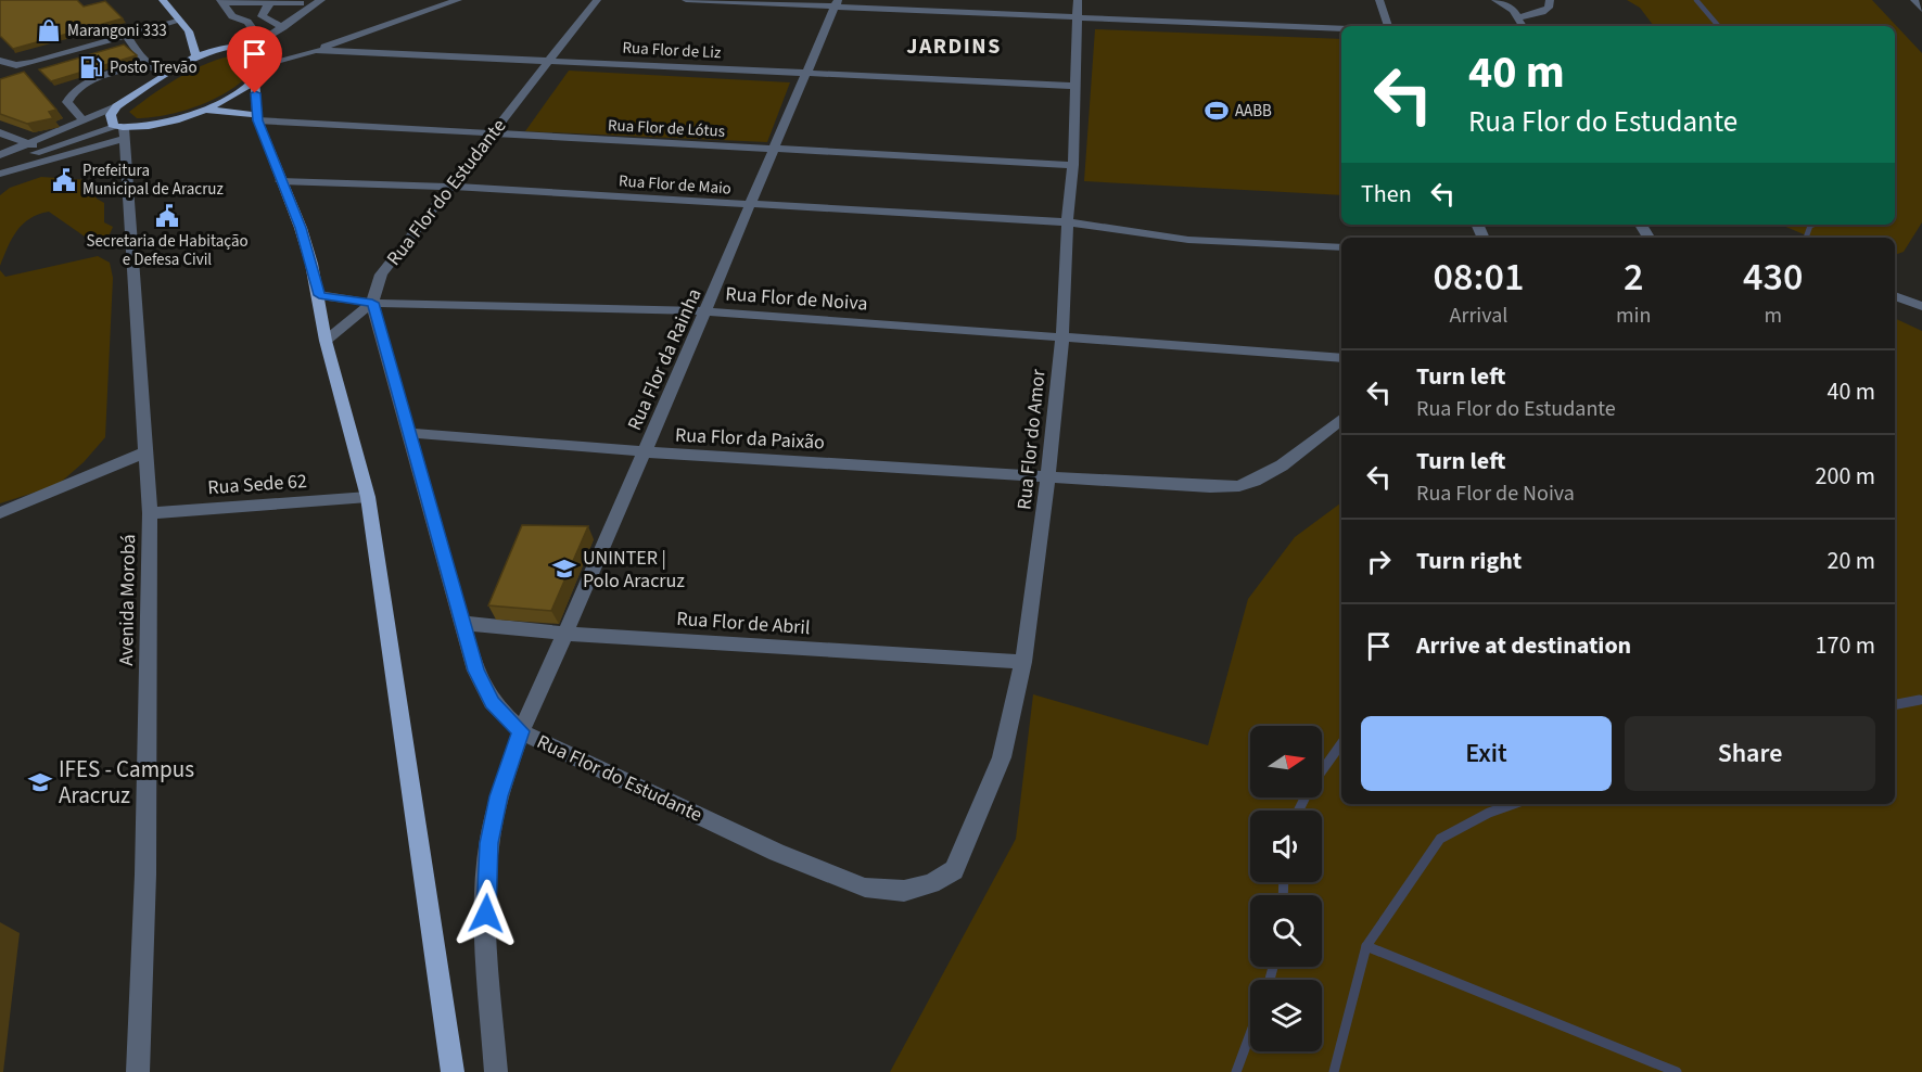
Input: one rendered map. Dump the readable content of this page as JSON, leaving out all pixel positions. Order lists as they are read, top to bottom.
{
  "streets": {
    "street": [
      "Rua Flor de Liz",
      "Rua Flor de Lótus",
      "Rua Flor de Maio",
      "Rua Flor do Estudante",
      "Rua Flor de Noiva",
      "Rua Flor da Rainha",
      "Rua Flor da Paixão",
      "Rua Flor do Amor",
      "Rua Sede 62",
      "Avenida Morobá",
      "Rua Flor de Abril"
    ]
  },
  "crossings": [
    ["Rua Flor de Liz", "Rua Flor do Estudante"],
    ["Rua Flor de Liz", "Rua Flor da Rainha"],
    ["Rua Flor de Liz", "Rua Flor do Amor"],
    ["Rua Flor de Lótus", "Rua Flor do Estudante"],
    ["Rua Flor de Lótus", "Rua Flor da Rainha"],
    ["Rua Flor de Lótus", "Rua Flor do Amor"],
    ["Rua Flor de Maio", "Rua Flor do Estudante"],
    ["Rua Flor de Maio", "Rua Flor da Rainha"],
    ["Rua Flor de Maio", "Rua Flor do Amor"],
    ["Rua Flor do Estudante", "Rua Flor de Noiva"],
    ["Rua Flor do Estudante", "Rua Flor da Rainha"],
    ["Rua Flor do Estudante", "Rua Flor da Paixão"],
    ["Rua Flor do Estudante", "Rua Flor do Amor"],
    ["Rua Flor do Estudante", "Rua Flor de Abril"],
    ["Rua Flor de Noiva", "Rua Flor da Rainha"],
    ["Rua Flor de Noiva", "Rua Flor do Amor"],
    ["Rua Flor da Rainha", "Rua Flor da Paixão"],
    ["Rua Flor da Rainha", "Rua Flor de Abril"],
    ["Rua Flor da Paixão", "Rua Flor do Amor"],
    ["Rua Flor do Amor", "Rua Flor de Abril"],
    ["Rua Sede 62", "Avenida Morobá"]
  ],
  "districts": ["JARDINS"],
  "places": {
    "shop": ["Marangoni 333"],
    "fuel station": ["Posto Trevão"],
    "sports": ["AABB"],
    "public building": ["Prefeitura Municipal de Aracruz", "Secretaria de Habitação e Defesa Civil"],
    "school or university": ["UNINTER | Polo Aracruz", "IFES - Campus Aracruz"]
  },
  "north": "right",
  "page": {
    "turn": ["40 m", "Rua Flor do Estudante"],
    "then": "Then",
    "eta": [
      "08:01",
      "Arrival",
      "2",
      "min",
      "430",
      "m"
    ],
    "list": [
      {
        "name": "Turn left",
        "note": "Rua Flor do Estudante",
        "value": "40 m"
      },
      {
        "name": "Turn left",
        "note": "Rua Flor de Noiva",
        "value": "200 m"
      },
      {
        "name": "Turn right",
        "value": "20 m"
      },
      {
        "name": "Arrive at destination",
        "value": "170 m"
      }
    ],
    "buttons": ["Exit", "Share"]
  }
}
